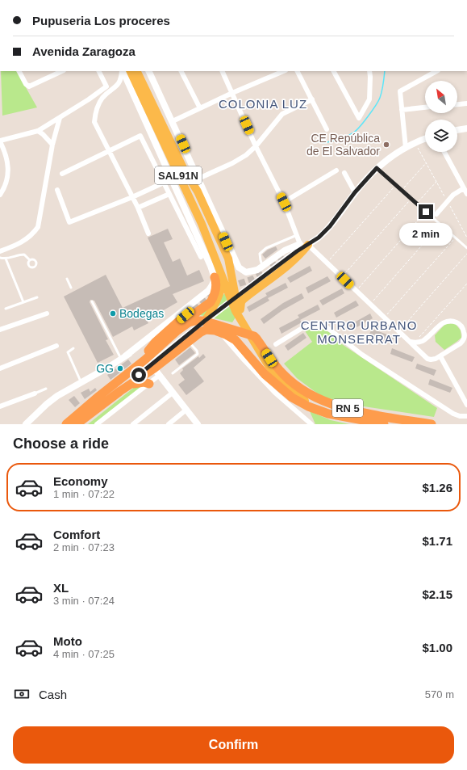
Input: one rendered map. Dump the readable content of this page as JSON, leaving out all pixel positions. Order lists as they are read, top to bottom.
{
  "streets": {
    "highway": ["RN 5"],
    "main road": ["SAL91N"]
  },
  "crossings": [
    ["SAL91N", "RN 5"]
  ],
  "districts": ["COLONIA LUZ", "CENTRO URBANO MONSERRAT"],
  "places": ["CE República de El Salvador", "Bodegas", "GG"],
  "north": "top left",
  "page": {
    "banner": ["Pupuseria Los proceres", "Avenida Zaragoza"],
    "bubble": "2 min",
    "heading": "Choose a ride",
    "list": [
      {
        "name": "Economy",
        "note": "1 min · 07:22",
        "value": "$1.26"
      },
      {
        "name": "Comfort",
        "note": "2 min · 07:23",
        "value": "$1.71"
      },
      {
        "name": "XL",
        "note": "3 min · 07:24",
        "value": "$2.15"
      },
      {
        "name": "Moto",
        "note": "4 min · 07:25",
        "value": "$1.00"
      }
    ],
    "pay": ["Cash", "570 m"],
    "buttons": "Confirm"
  }
}
